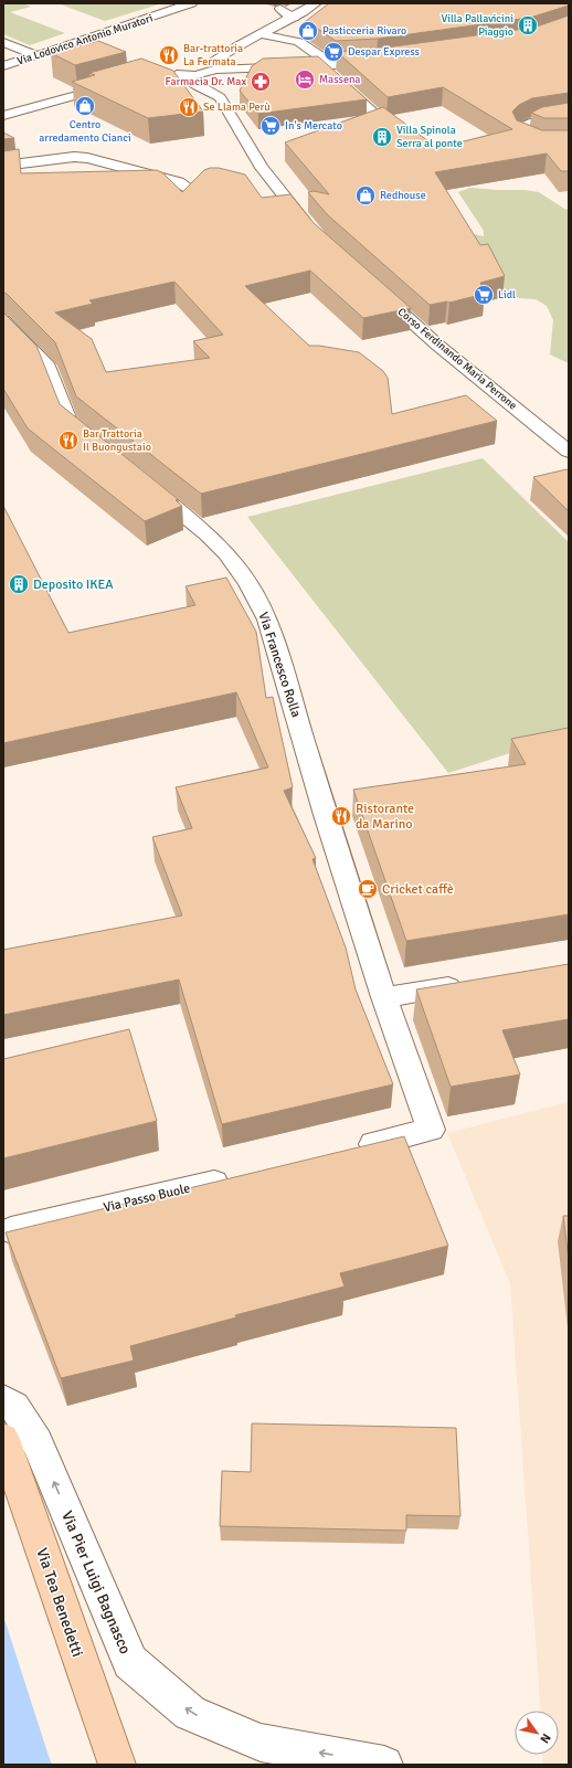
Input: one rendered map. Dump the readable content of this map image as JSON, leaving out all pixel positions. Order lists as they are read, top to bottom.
{
  "streets": {
    "main road": ["Via Tea Benedetti"],
    "street": [
      "Via Lodovico Antonio Muratori",
      "Corso Ferdinando Maria Perrone",
      "Via Francesco Rolla",
      "Via Passo Buole",
      "Via Pier Luigi Bagnasco"
    ]
  },
  "one_way": ["Via Pier Luigi Bagnasco"],
  "places": {
    "building": ["Villa Pallavicini Piaggio", "Villa Spinola Serra al ponte", "Deposito IKEA"],
    "shop": ["Pasticceria Rivaro", "Centro arredamento Cianci", "Redhouse"],
    "supermarket": ["Despar Express", "In's Mercato", "Lidl"],
    "restaurant": [
      "Bar-trattoria La Fermata",
      "Se Llama Perù",
      "Bar Trattoria Il Buongustaio",
      "Ristorante da Marino"
    ],
    "hotel": ["Massena"],
    "pharmacy": ["Farmacia Dr. Max"],
    "cafe": ["Cricket caffè"]
  },
  "north": "bottom right"
}
